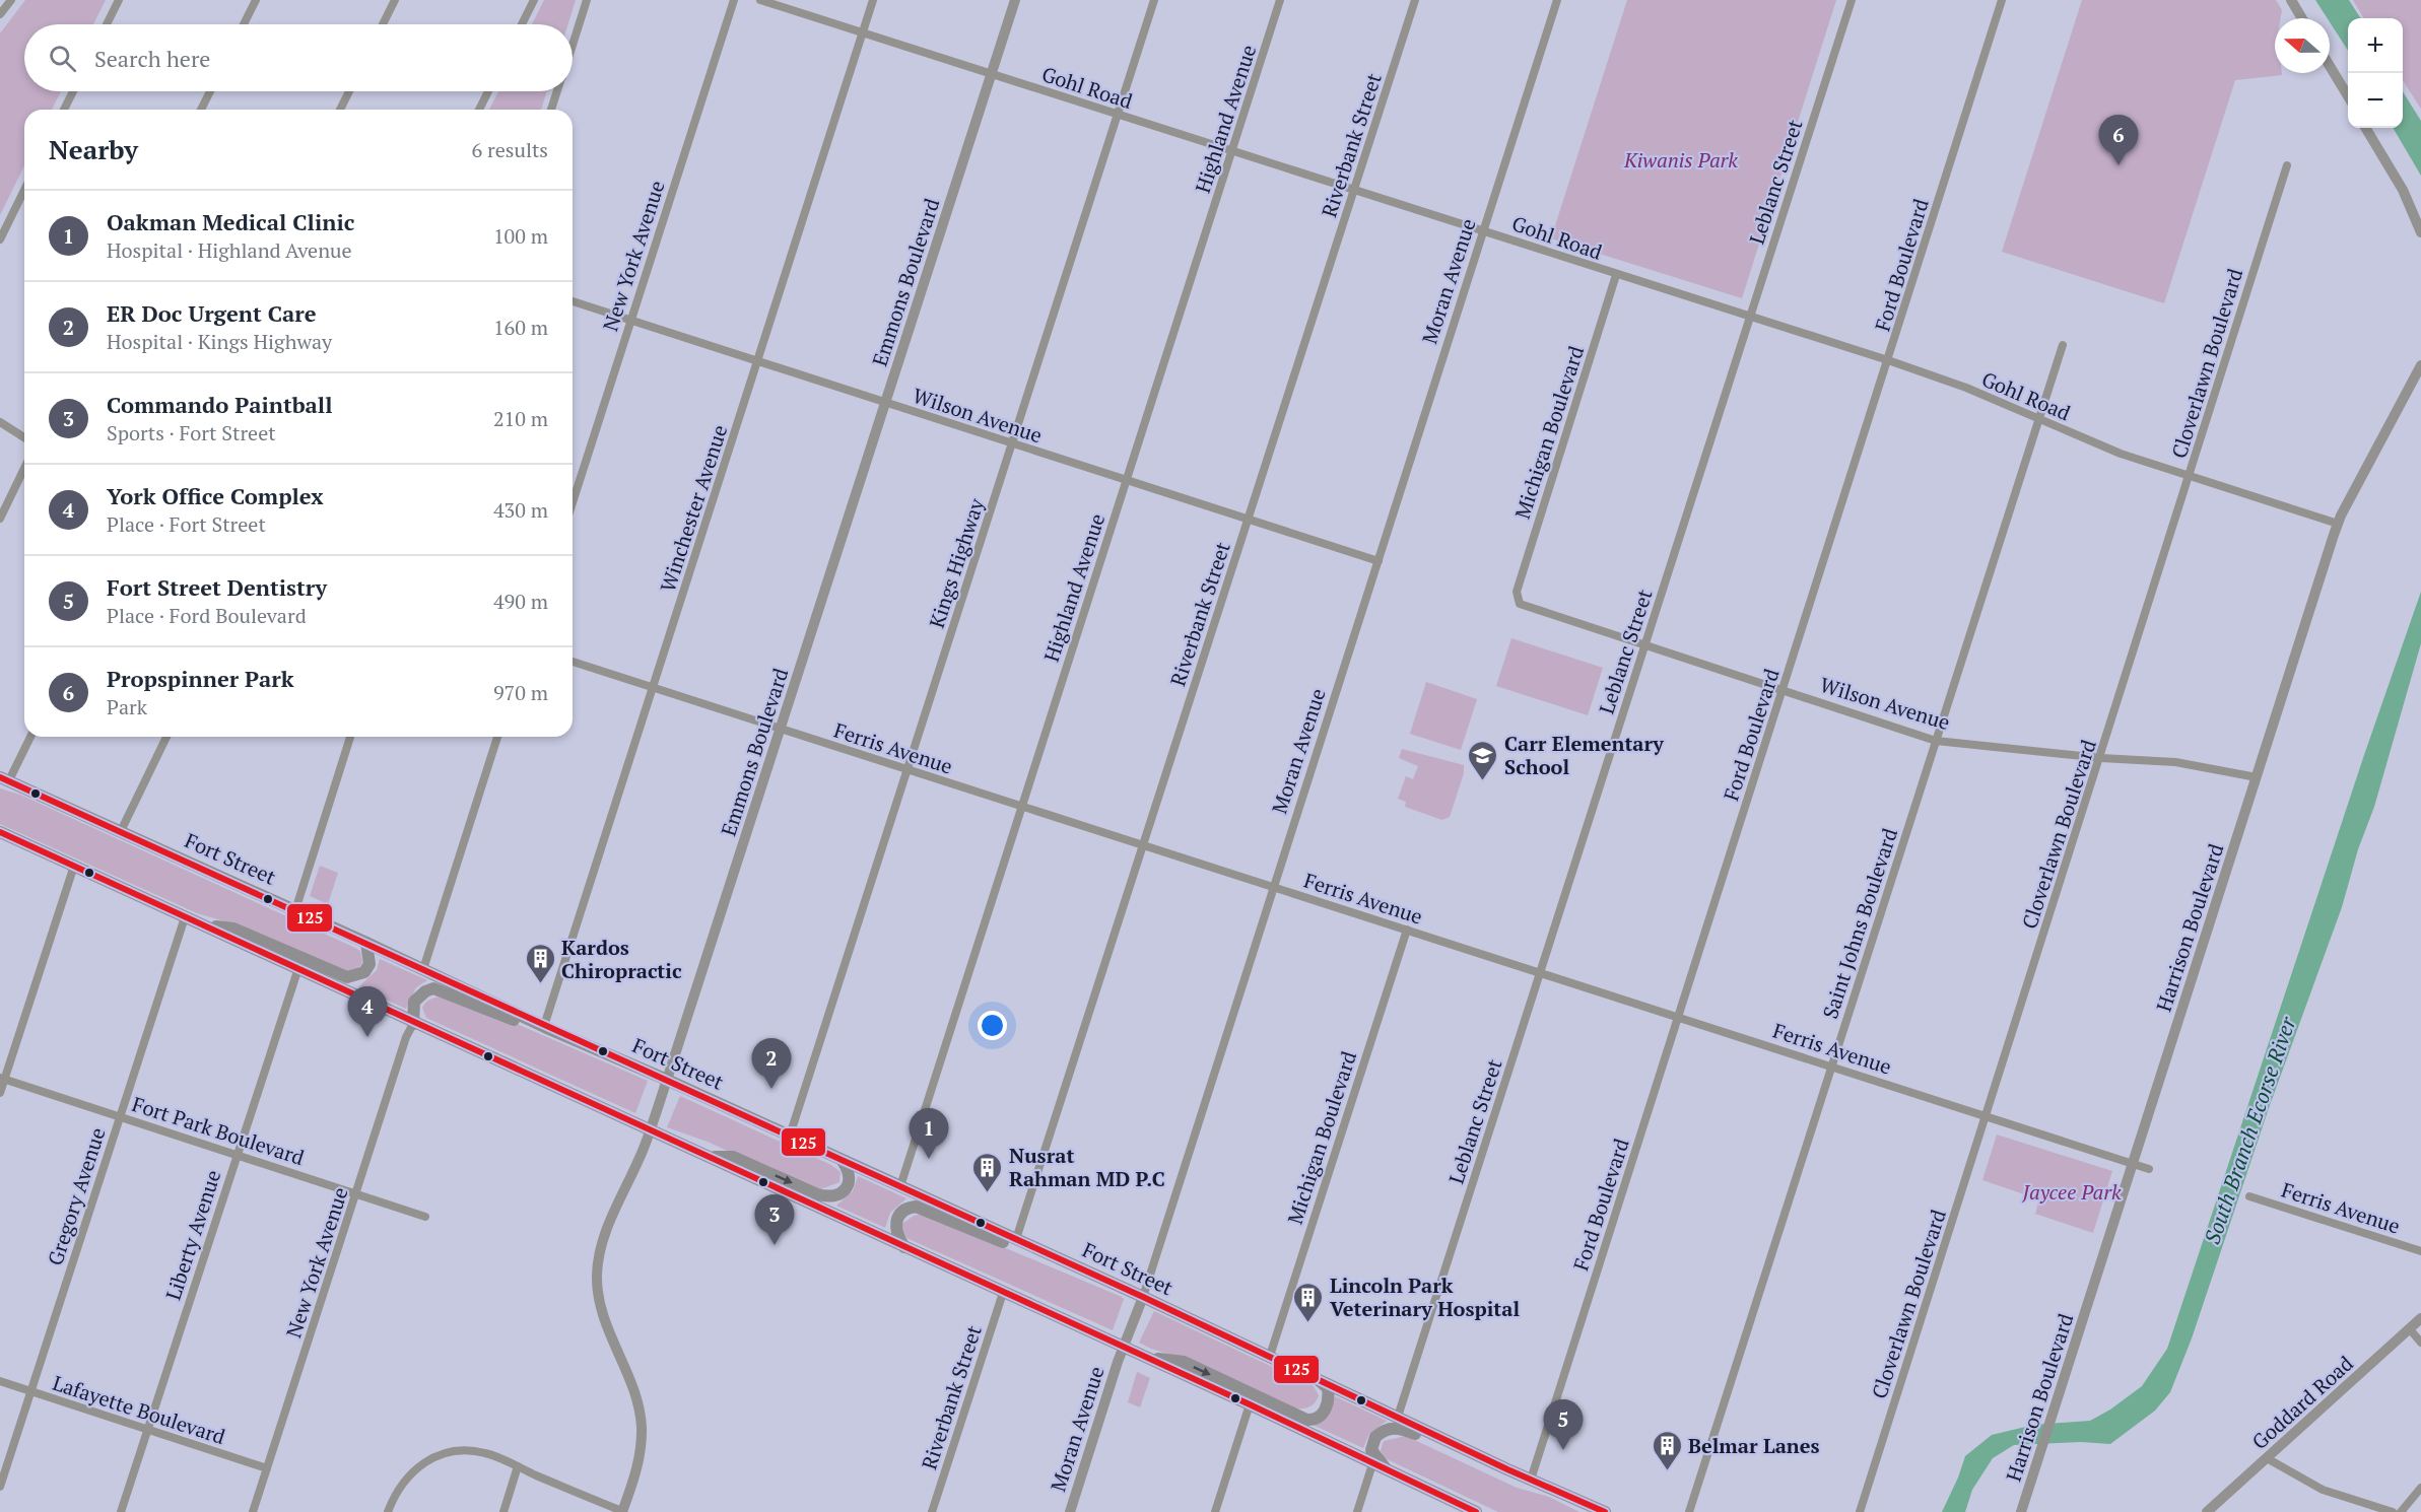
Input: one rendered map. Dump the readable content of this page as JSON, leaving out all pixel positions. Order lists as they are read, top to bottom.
{
  "streets": {
    "main road": ["Fort Street"],
    "street": [
      "Gohl Road",
      "Highland Avenue",
      "Riverbank Street",
      "Leblanc Street",
      "New York Avenue",
      "Ford Boulevard",
      "Moran Avenue",
      "Emmons Boulevard",
      "Cloverlawn Boulevard",
      "Wilson Avenue",
      "Michigan Boulevard",
      "Winchester Avenue",
      "Kings Highway",
      "Ferris Avenue",
      "Saint Johns Boulevard",
      "Harrison Boulevard",
      "Fort Park Boulevard",
      "Gregory Avenue",
      "Liberty Avenue",
      "Goddard Road",
      "Lafayette Boulevard"
    ]
  },
  "crossings": [
    ["Gohl Road", "Highland Avenue"],
    ["Gohl Road", "Riverbank Street"],
    ["Gohl Road", "Leblanc Street"],
    ["Gohl Road", "Ford Boulevard"],
    ["Gohl Road", "Moran Avenue"],
    ["Gohl Road", "Emmons Boulevard"],
    ["Gohl Road", "Cloverlawn Boulevard"],
    ["Gohl Road", "Michigan Boulevard"],
    ["Gohl Road", "Winchester Avenue"],
    ["Gohl Road", "Kings Highway"],
    ["Gohl Road", "Saint Johns Boulevard"],
    ["Gohl Road", "Harrison Boulevard"],
    ["Highland Avenue", "Wilson Avenue"],
    ["Highland Avenue", "Ferris Avenue"],
    ["Highland Avenue", "Fort Street"],
    ["Riverbank Street", "Wilson Avenue"],
    ["Riverbank Street", "Ferris Avenue"],
    ["Riverbank Street", "Fort Street"],
    ["Leblanc Street", "Wilson Avenue"],
    ["Leblanc Street", "Ferris Avenue"],
    ["Leblanc Street", "Fort Street"],
    ["New York Avenue", "Wilson Avenue"],
    ["New York Avenue", "Fort Park Boulevard"],
    ["New York Avenue", "Lafayette Boulevard"],
    ["Ford Boulevard", "Wilson Avenue"],
    ["Ford Boulevard", "Ferris Avenue"],
    ["Ford Boulevard", "Fort Street"],
    ["Moran Avenue", "Wilson Avenue"],
    ["Moran Avenue", "Ferris Avenue"],
    ["Moran Avenue", "Fort Street"],
    ["Emmons Boulevard", "Wilson Avenue"],
    ["Emmons Boulevard", "Ferris Avenue"],
    ["Emmons Boulevard", "Fort Street"],
    ["Cloverlawn Boulevard", "Wilson Avenue"],
    ["Cloverlawn Boulevard", "Ferris Avenue"],
    ["Wilson Avenue", "Michigan Boulevard"],
    ["Wilson Avenue", "Winchester Avenue"],
    ["Wilson Avenue", "Kings Highway"],
    ["Wilson Avenue", "Saint Johns Boulevard"],
    ["Wilson Avenue", "Harrison Boulevard"],
    ["Michigan Boulevard", "Ferris Avenue"],
    ["Michigan Boulevard", "Fort Street"],
    ["Winchester Avenue", "Ferris Avenue"],
    ["Winchester Avenue", "Fort Street"],
    ["Kings Highway", "Ferris Avenue"],
    ["Kings Highway", "Fort Street"],
    ["Ferris Avenue", "Saint Johns Boulevard"],
    ["Ferris Avenue", "Harrison Boulevard"],
    ["Fort Park Boulevard", "Gregory Avenue"],
    ["Fort Park Boulevard", "Liberty Avenue"],
    ["Gregory Avenue", "Lafayette Boulevard"],
    ["Liberty Avenue", "Lafayette Boulevard"]
  ],
  "water": ["South Branch Ecorse River"],
  "parks": ["Kiwanis Park", "Jaycee Park"],
  "places": {
    "school or university": ["Carr Elementary School"],
    "building": [
      "Kardos Chiropractic",
      "Nusrat Rahman MD P.C",
      "Lincoln Park Veterinary Hospital",
      "Belmar Lanes"
    ]
  },
  "lines": ["transit line 125"],
  "north": "left",
  "page": {
    "map_buttons": ["+", "−"],
    "search": "Search here",
    "heading": ["Nearby", "6 results"],
    "pins": [
      "6",
      "4",
      "2",
      "1",
      "3",
      "5"
    ],
    "list": [
      {
        "mark": "1",
        "name": "Oakman Medical Clinic",
        "note": "Hospital · Highland Avenue",
        "value": "100 m"
      },
      {
        "mark": "2",
        "name": "ER Doc Urgent Care",
        "note": "Hospital · Kings Highway",
        "value": "160 m"
      },
      {
        "mark": "3",
        "name": "Commando Paintball",
        "note": "Sports · Fort Street",
        "value": "210 m"
      },
      {
        "mark": "4",
        "name": "York Office Complex",
        "note": "Place · Fort Street",
        "value": "430 m"
      },
      {
        "mark": "5",
        "name": "Fort Street Dentistry",
        "note": "Place · Ford Boulevard",
        "value": "490 m"
      },
      {
        "mark": "6",
        "name": "Propspinner Park",
        "note": "Park",
        "value": "970 m"
      }
    ]
  }
}
